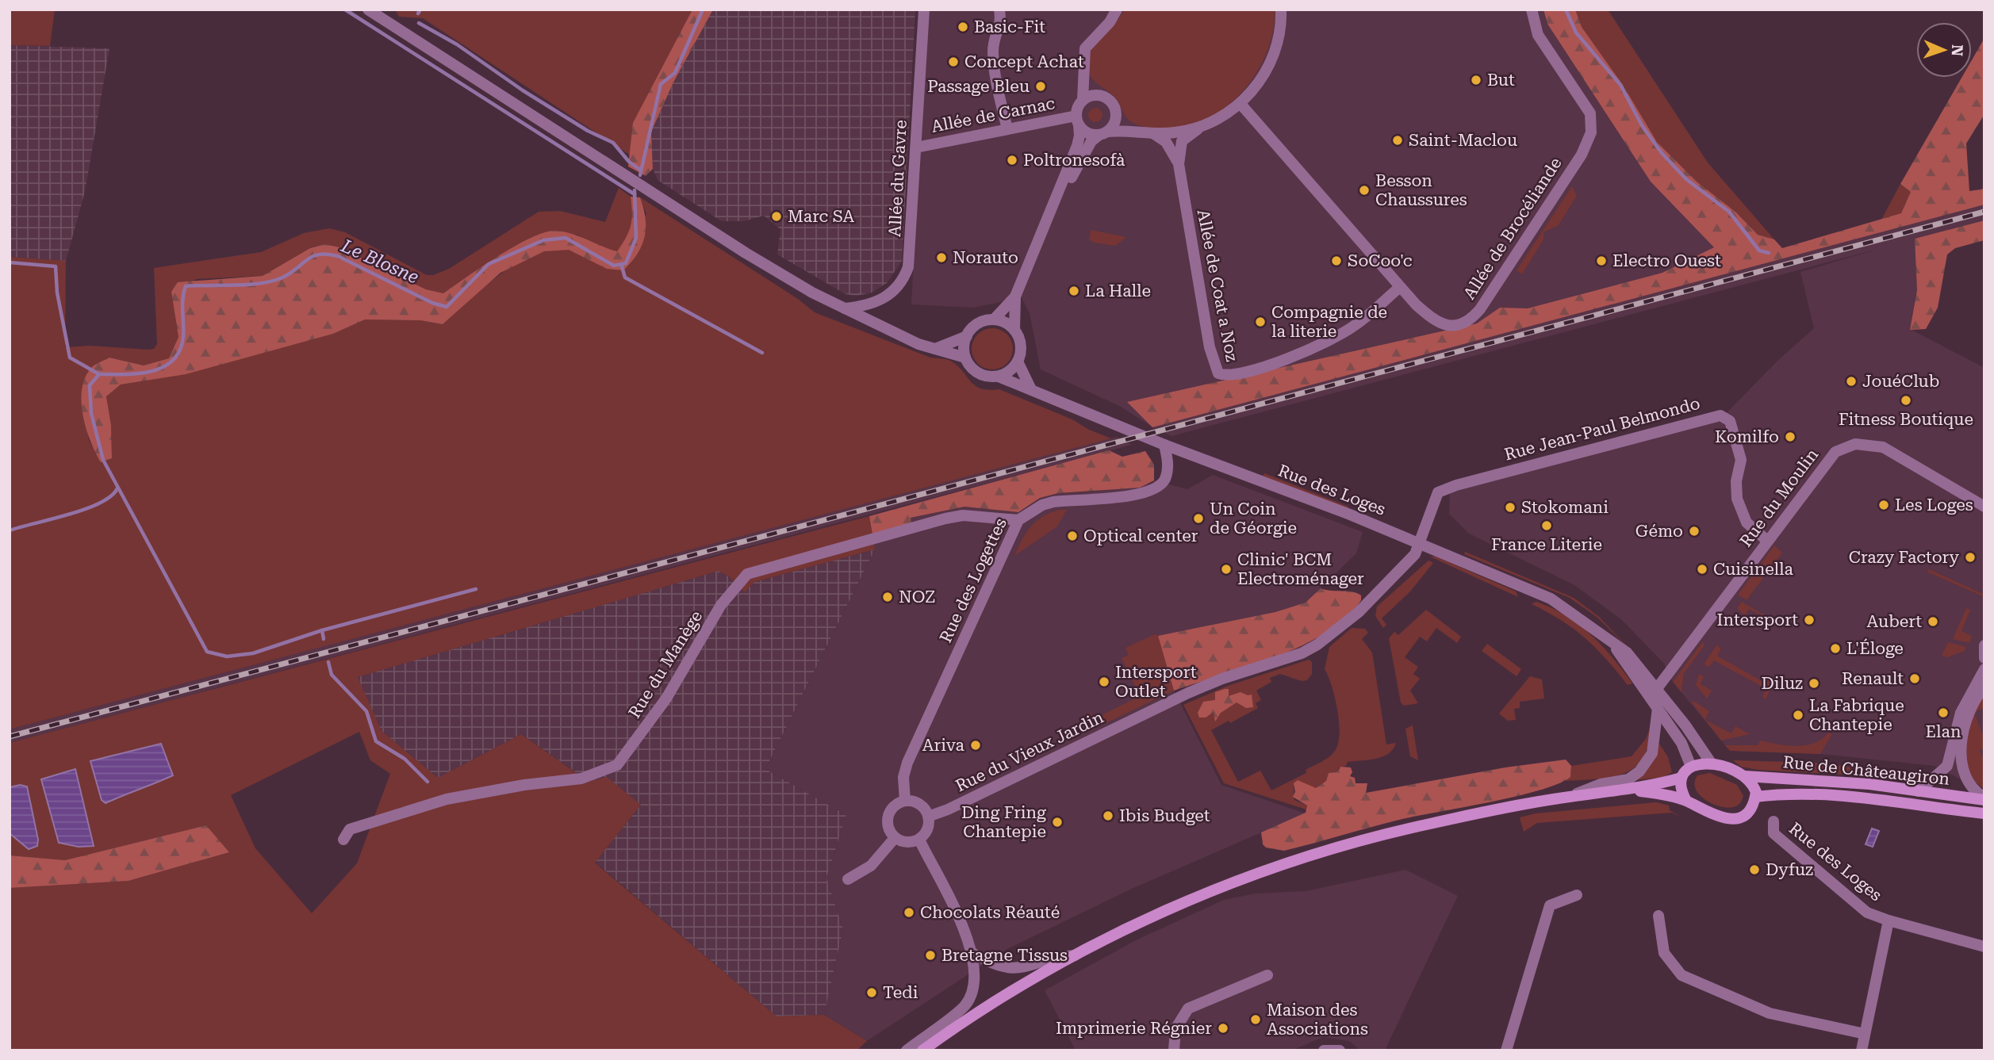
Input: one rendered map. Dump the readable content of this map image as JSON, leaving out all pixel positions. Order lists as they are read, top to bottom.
{
  "streets": {
    "main road": ["Rue de Châteaugiron"],
    "street": [
      "Allée de Carnac",
      "Allée du Gavre",
      "Allée de Brocéliande",
      "Allée de Coat a Noz",
      "Rue Jean-Paul Belmondo",
      "Rue des Loges",
      "Rue du Moulin",
      "Rue des Logettes",
      "Rue du Manège",
      "Rue du Vieux Jardin"
    ]
  },
  "crossings": [
    ["Allée de Carnac", "Allée du Gavre"],
    ["Allée de Brocéliande", "Allée de Coat a Noz"],
    ["Rue Jean-Paul Belmondo", "Rue des Loges"],
    ["Rue Jean-Paul Belmondo", "Rue du Moulin"],
    ["Rue Jean-Paul Belmondo", "Rue du Vieux Jardin"],
    ["Rue des Loges", "Rue du Moulin"],
    ["Rue des Loges", "Rue des Logettes"],
    ["Rue des Loges", "Rue du Vieux Jardin"],
    ["Rue des Loges", "Rue de Châteaugiron"],
    ["Rue des Logettes", "Rue du Manège"],
    ["Rue des Logettes", "Rue du Vieux Jardin"]
  ],
  "water": ["Le Blosne"],
  "places": [
    "Basic-Fit",
    "Concept Achat",
    "But",
    "Passage Bleu",
    "Saint-Maclou",
    "Poltronesofà",
    "Besson Chaussures",
    "Marc SA",
    "Norauto",
    "SoCoo'c",
    "Electro Ouest",
    "La Halle",
    "Compagnie de la literie",
    "JouéClub",
    "Fitness Boutique",
    "Komilfo",
    "Les Loges",
    "Stokomani",
    "Un Coin de Géorgie",
    "France Literie",
    "Gémo",
    "Optical center",
    "Crazy Factory",
    "Clinic' BCM Electroménager",
    "Cuisinella",
    "NOZ",
    "Intersport",
    "Aubert",
    "L'Éloge",
    "Renault",
    "Intersport Outlet",
    "Diluz",
    "Elan",
    "La Fabrique Chantepie",
    "Ariva",
    "Ibis Budget",
    "Ding Fring Chantepie",
    "Dyfuz",
    "Chocolats Réauté",
    "Bretagne Tissus",
    "Tedi",
    "Maison des Associations",
    "Imprimerie Régnier"
  ],
  "north": "right"
}
